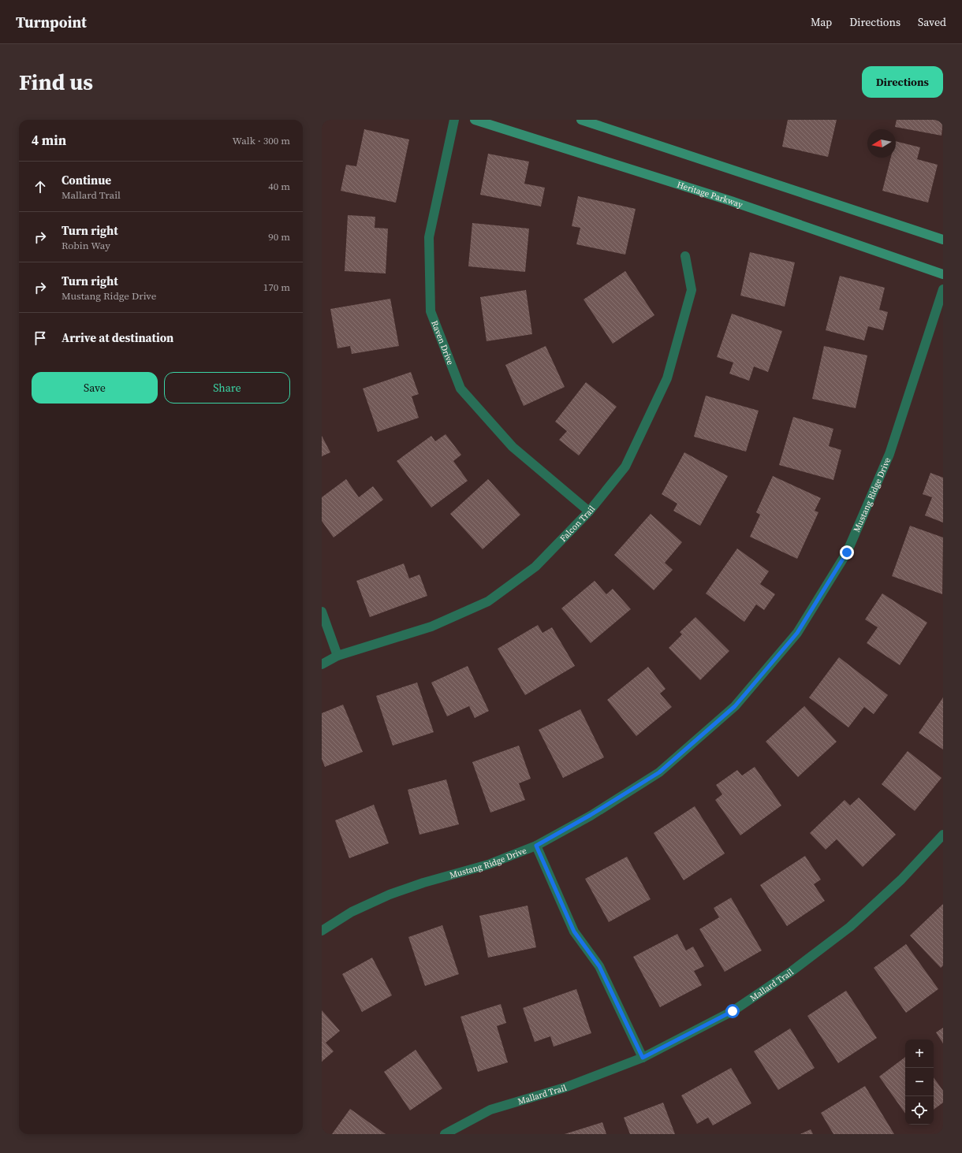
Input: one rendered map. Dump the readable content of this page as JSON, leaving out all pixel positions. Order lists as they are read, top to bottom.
{
  "streets": {
    "main road": ["Heritage Parkway"],
    "street": [
      "Raven Drive",
      "Mustang Ridge Drive",
      "Falcon Trail",
      "Mallard Trail"
    ]
  },
  "crossings": [
    ["Raven Drive", "Falcon Trail"]
  ],
  "north": "left",
  "page": {
    "header": "Turnpoint",
    "nav": ["Map", "Directions", "Saved"],
    "buttons": [
      "Directions",
      ["Save", "Share"]
    ],
    "title": "Find us",
    "heading": ["4 min", "Walk · 300 m"],
    "list": [
      ["Continue", "Mallard Trail", "40 m"],
      ["Turn right", "Robin Way", "90 m"],
      ["Turn right", "Mustang Ridge Drive", "170 m"],
      "Arrive at destination"
    ],
    "map_buttons": ["+", "−"]
  }
}
